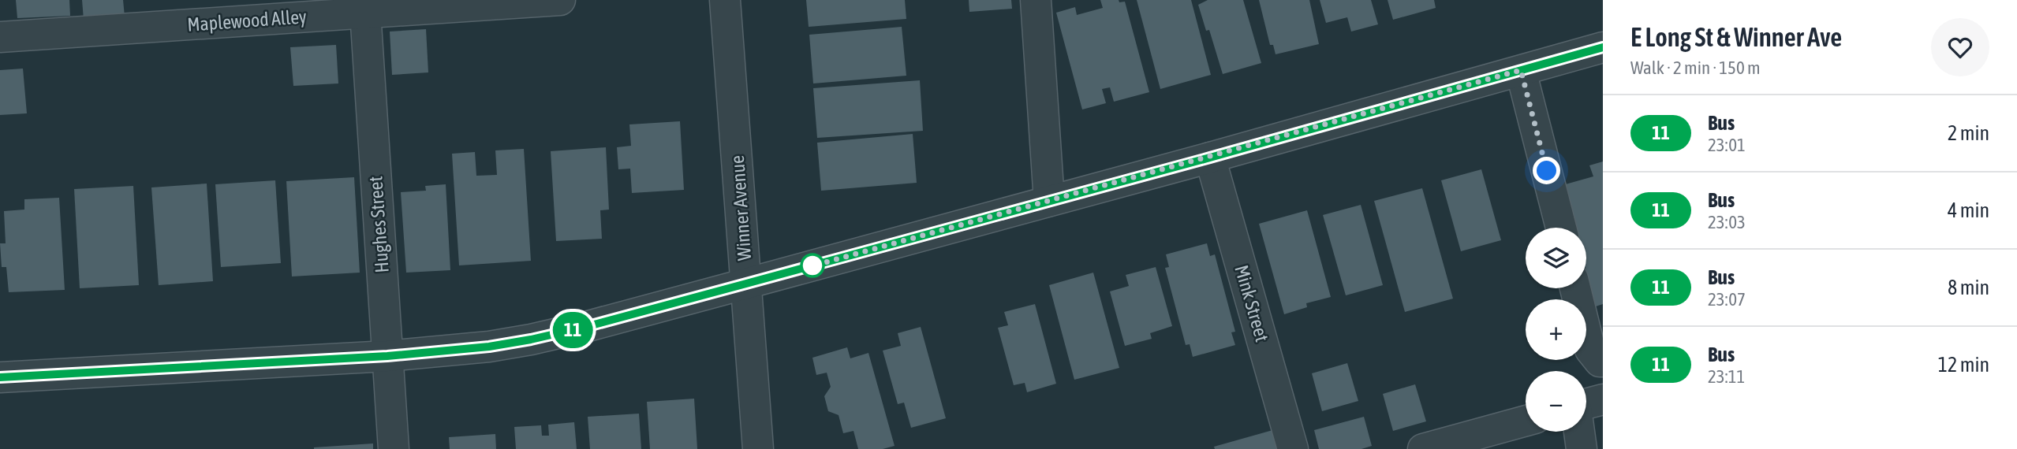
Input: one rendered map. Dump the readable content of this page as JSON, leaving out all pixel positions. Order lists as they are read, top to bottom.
{
  "streets": {
    "street": [
      "Maplewood Alley",
      "Winner Avenue",
      "Hughes Street",
      "Mink Street"
    ]
  },
  "crossings": [
    ["Maplewood Alley", "Hughes Street"]
  ],
  "lines": ["bus line 11"],
  "page": {
    "on_map": "11",
    "heading": ["E Long St & Winner Ave", "Walk · 2 min · 150 m"],
    "list": [
      {
        "mark": "11",
        "name": "Bus",
        "note": "23:01",
        "value": "2 min"
      },
      {
        "mark": "11",
        "name": "Bus",
        "note": "23:03",
        "value": "4 min"
      },
      {
        "mark": "11",
        "name": "Bus",
        "note": "23:07",
        "value": "8 min"
      },
      {
        "mark": "11",
        "name": "Bus",
        "note": "23:11",
        "value": "12 min"
      }
    ],
    "map_buttons": ["+", "−"]
  }
}
